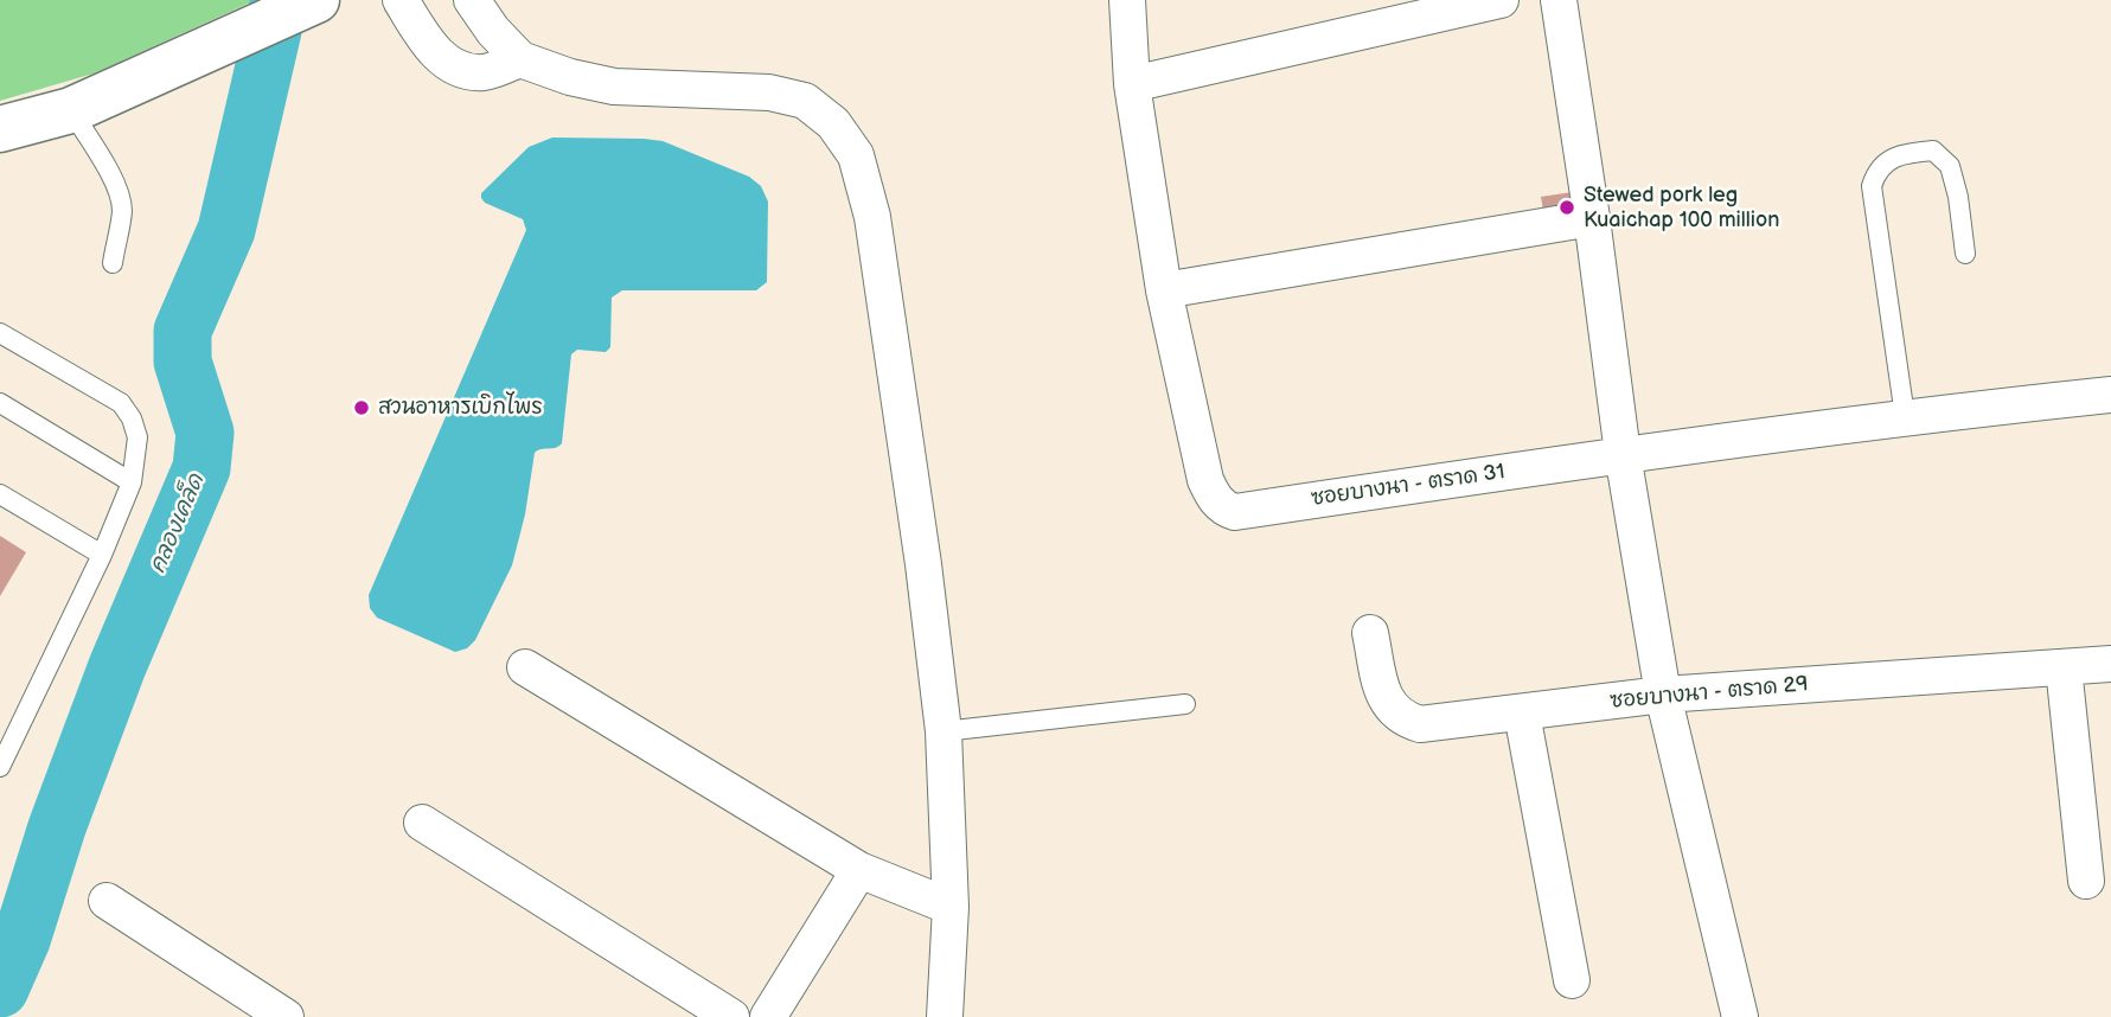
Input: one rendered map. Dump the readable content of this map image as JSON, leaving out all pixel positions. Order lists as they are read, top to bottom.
{
  "streets": {
    "street": ["ซอยบางนา - ตราด 31", "ซอยบางนา - ตราด 29"]
  },
  "water": ["คลองเคล็ด"],
  "places": ["Stewed pork leg Kuaichap 100 million", "สวนอาหารเบิกไพร"]
}
